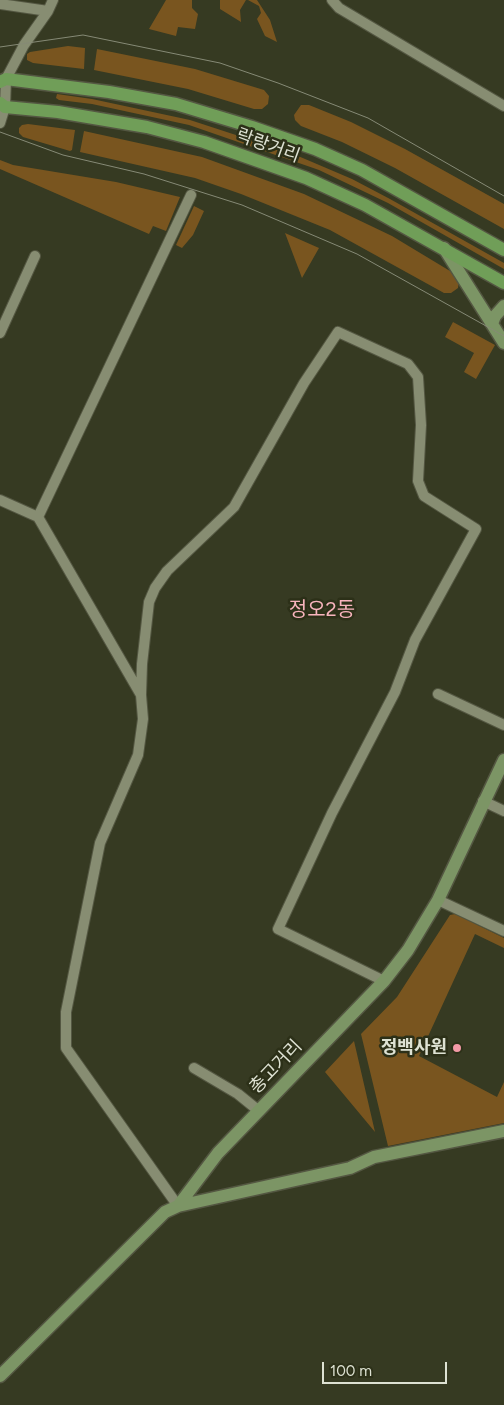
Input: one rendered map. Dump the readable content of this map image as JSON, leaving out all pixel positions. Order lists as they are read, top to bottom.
{
  "streets": {
    "main road": ["락랑거리", "총고거리"]
  },
  "districts": ["정오2동"],
  "places": ["정백사원"],
  "scale_bar": "100 m"
}
